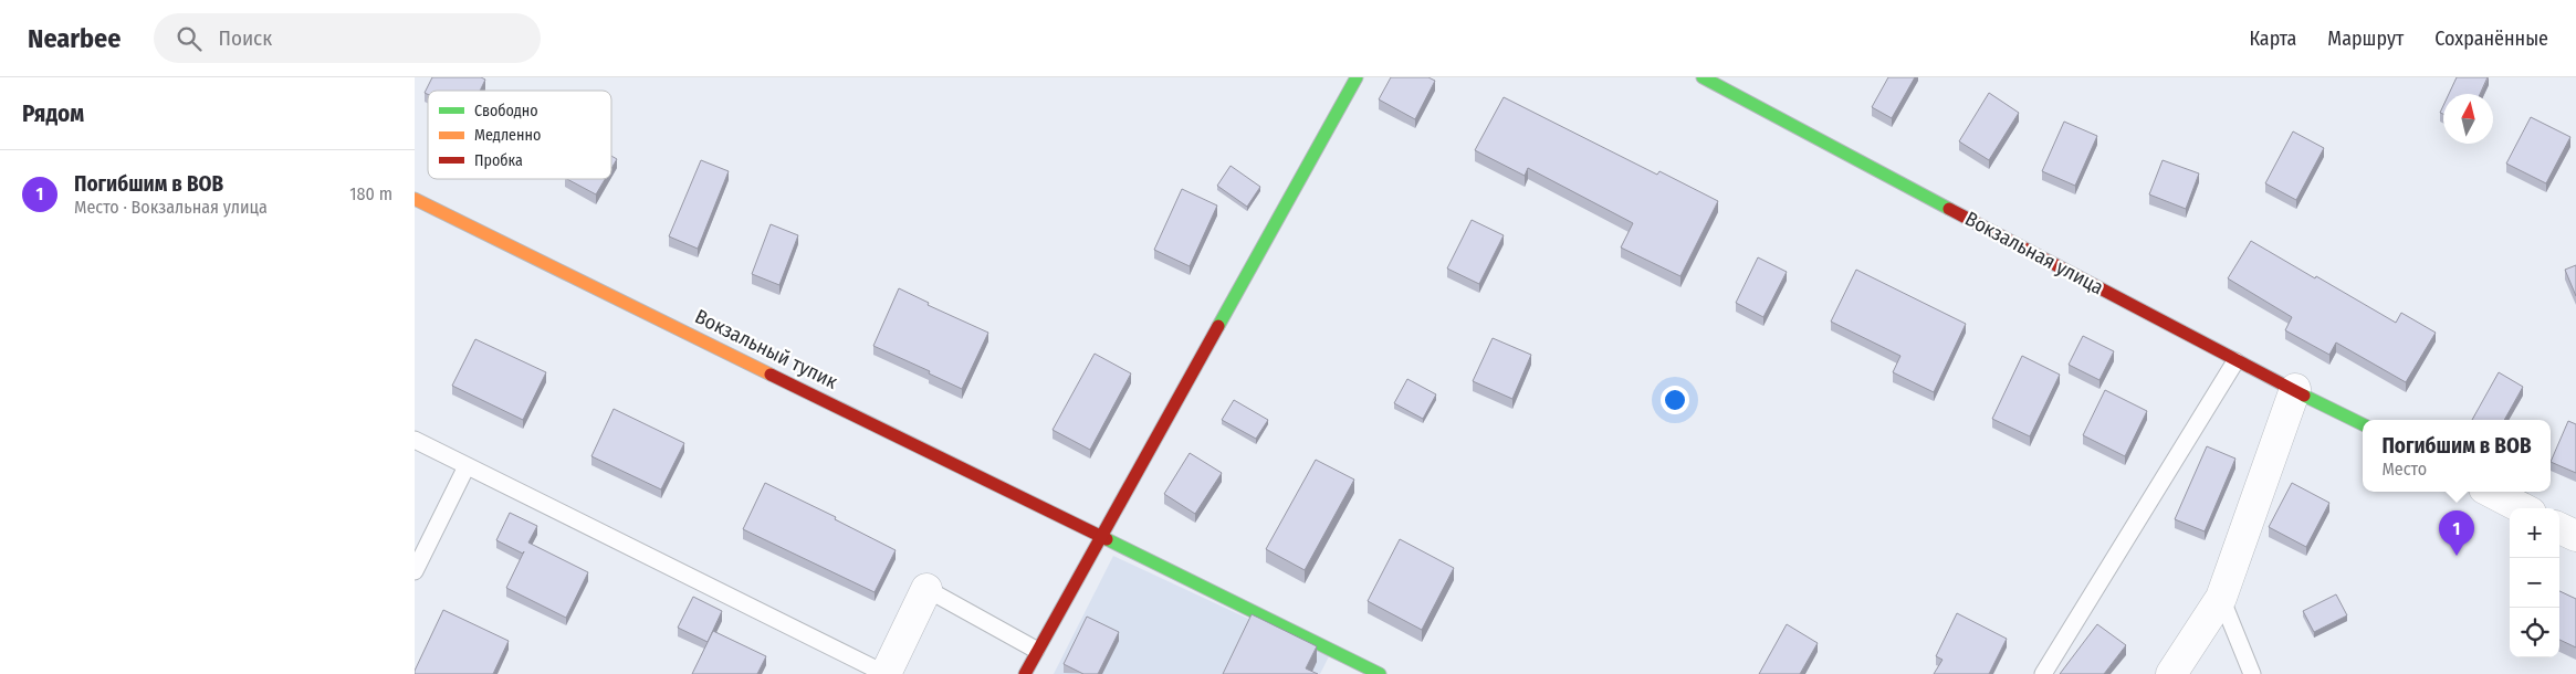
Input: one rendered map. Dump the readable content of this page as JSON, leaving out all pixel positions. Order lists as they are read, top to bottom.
{
  "streets": {
    "street": ["Вокзальная улица", "Вокзальный тупик"]
  },
  "legend": ["Свободно", "Медленно", "Пробка"],
  "north": "top",
  "page": {
    "header": "Nearbee",
    "search": "Поиск",
    "nav": ["Карта", "Маршрут", "Сохранённые"],
    "heading": "Рядом",
    "list": [
      {
        "mark": "1",
        "name": "Погибшим в ВОВ",
        "note": "Место · Вокзальная улица",
        "value": "180 m"
      }
    ],
    "popup": ["Погибшим в ВОВ", "Место"],
    "map_buttons": ["+", "−"],
    "pins": "1"
  }
}
